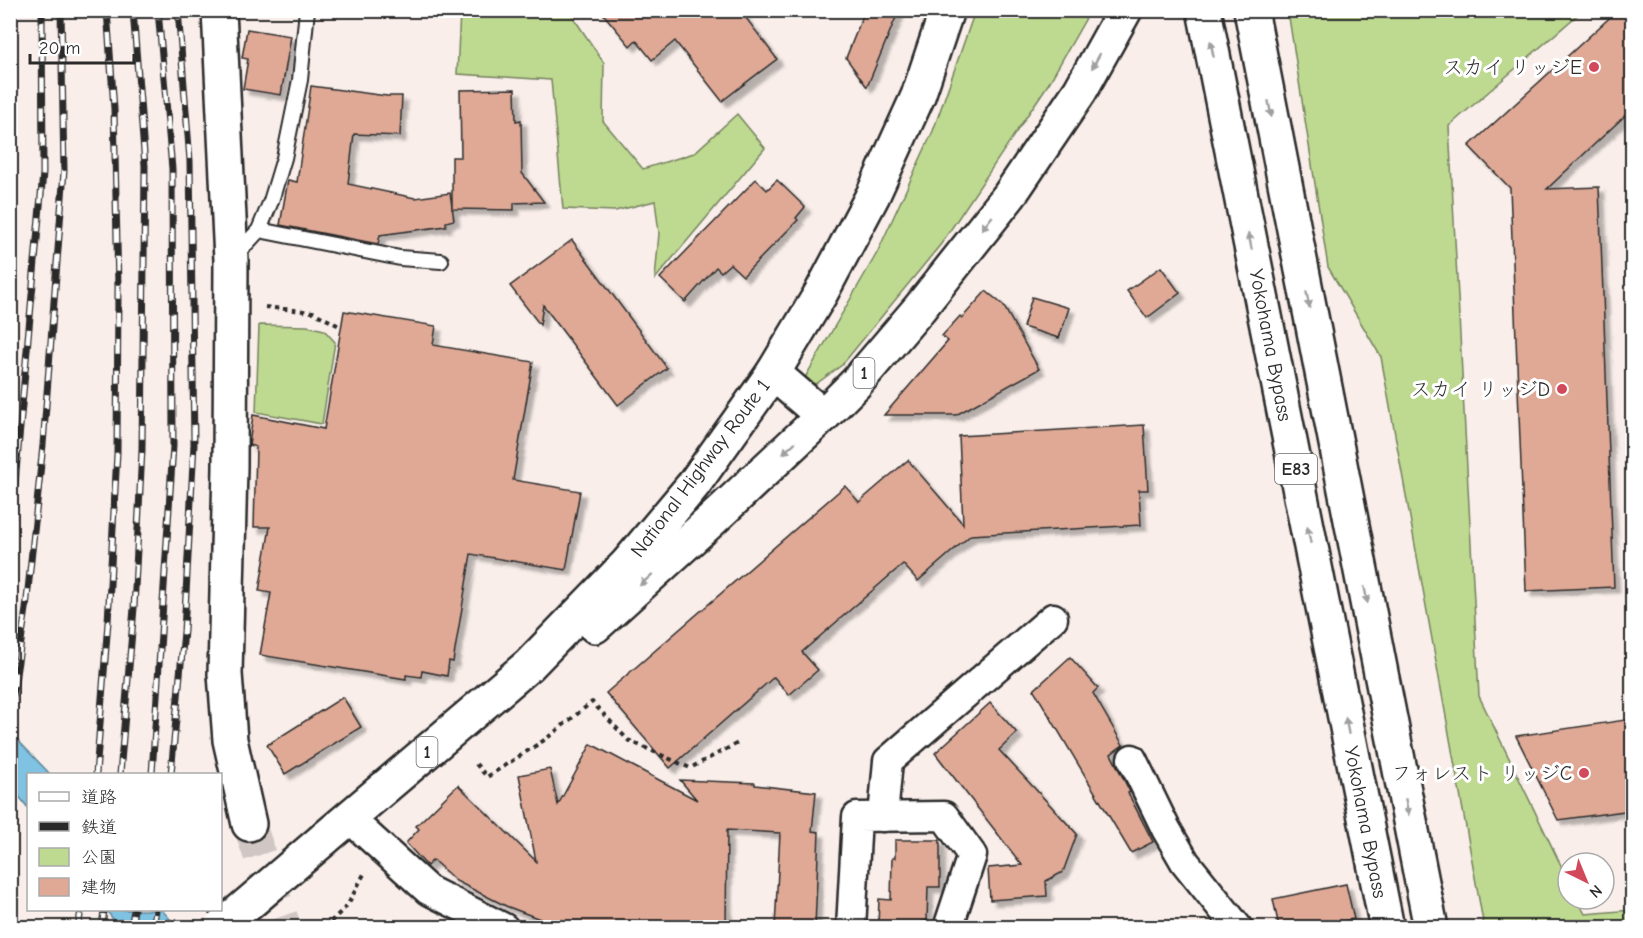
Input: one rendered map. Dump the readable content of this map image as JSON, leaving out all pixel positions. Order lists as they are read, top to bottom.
{
  "streets": {
    "main road": [
      "Yokohama Bypass",
      "1",
      "National Highway Route 1",
      "E83"
    ]
  },
  "crossings": [
    ["1", "National Highway Route 1"]
  ],
  "places": ["スカイ リッジE", "スカイ リッジD", "フォレスト リッジC"],
  "legend": [
    "道路",
    "鉄道",
    "公園",
    "建物"
  ],
  "scale_bar": "20 m",
  "north": "bottom right"
}
